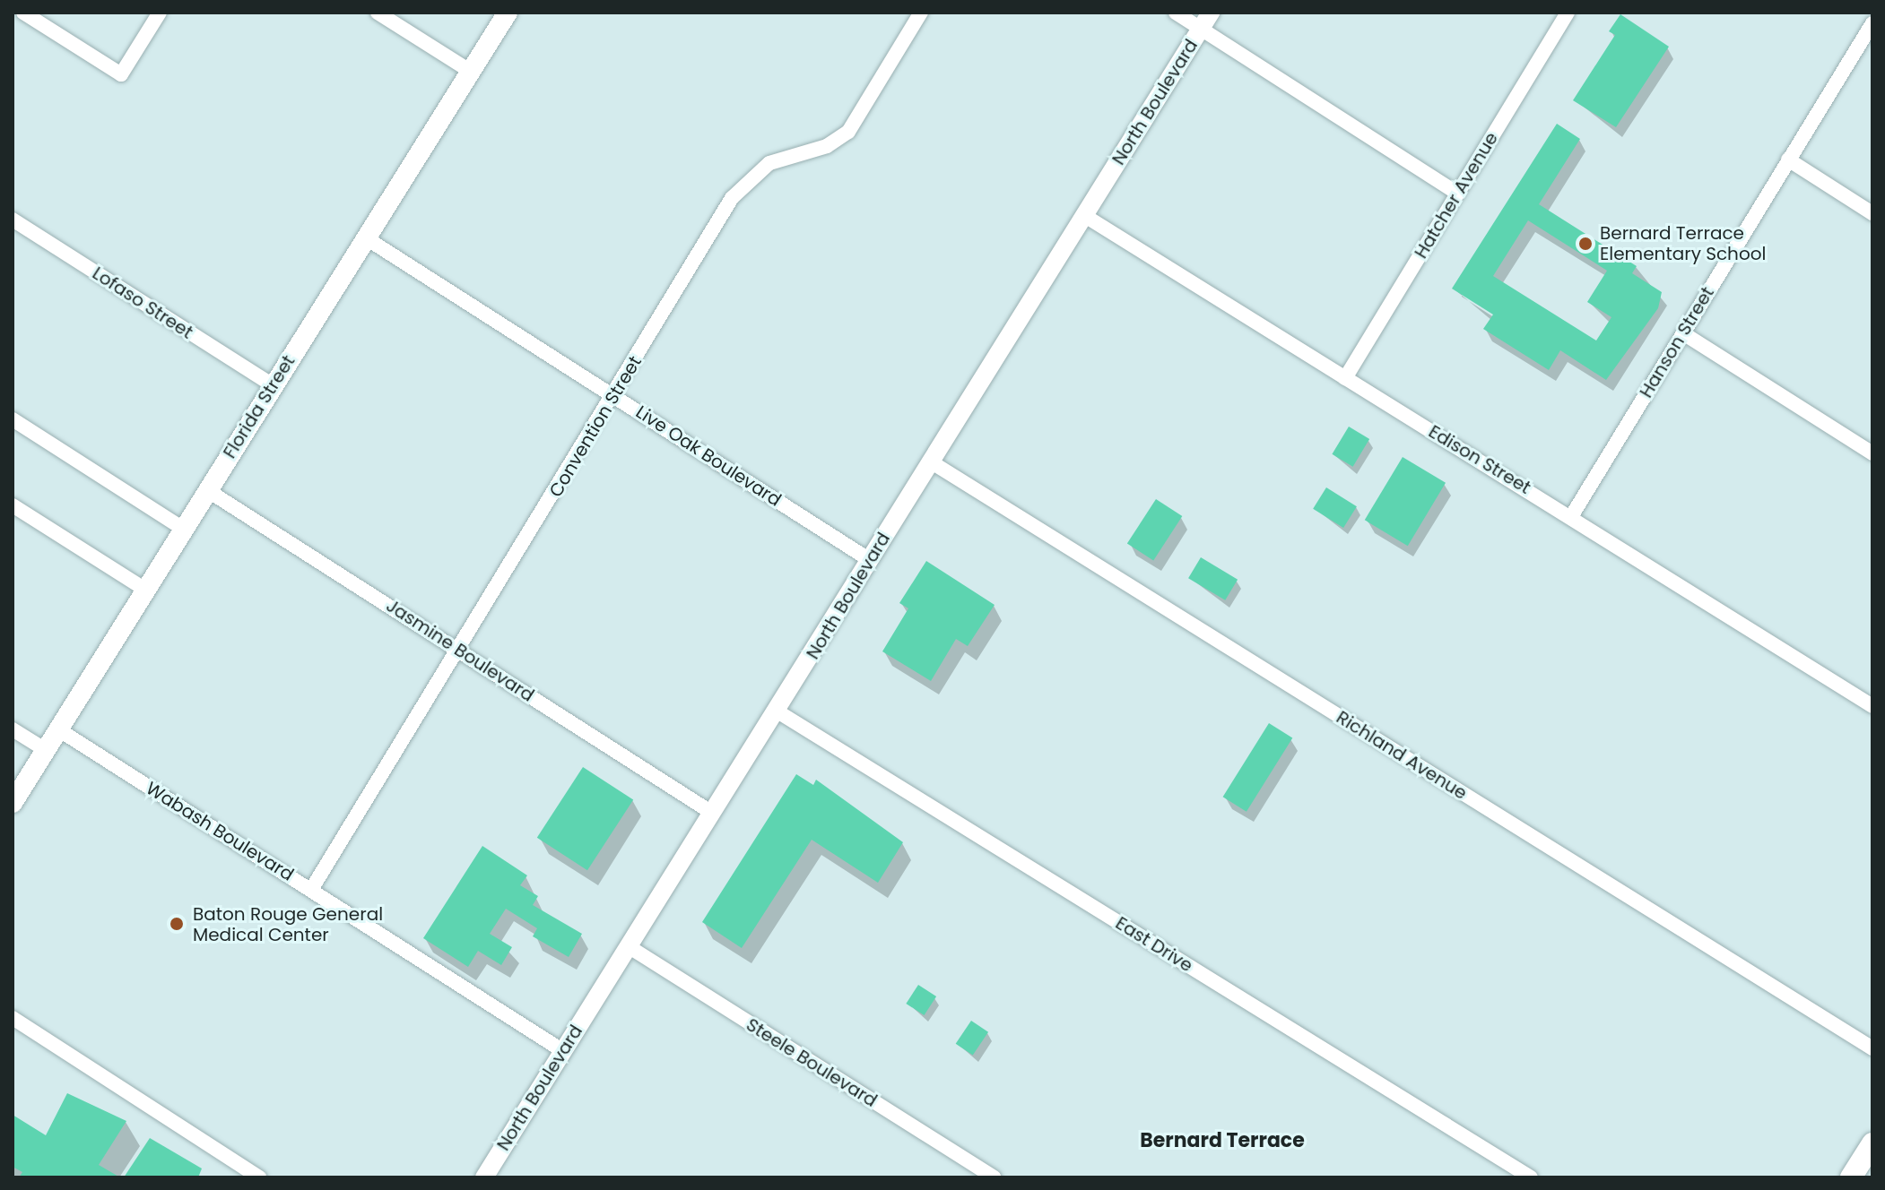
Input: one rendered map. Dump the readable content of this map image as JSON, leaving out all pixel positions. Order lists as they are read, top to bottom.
{
  "streets": {
    "main road": ["Florida Street"],
    "street": [
      "North Boulevard",
      "Hatcher Avenue",
      "Lofaso Street",
      "Hanson Street",
      "Convention Street",
      "Live Oak Boulevard",
      "Edison Street",
      "Jasmine Boulevard",
      "Richland Avenue",
      "Wabash Boulevard",
      "East Drive",
      "Steele Boulevard"
    ]
  },
  "crossings": [
    ["North Boulevard", "Live Oak Boulevard"],
    ["North Boulevard", "Edison Street"],
    ["North Boulevard", "Jasmine Boulevard"],
    ["North Boulevard", "Richland Avenue"],
    ["North Boulevard", "Wabash Boulevard"],
    ["North Boulevard", "East Drive"],
    ["North Boulevard", "Steele Boulevard"],
    ["Hatcher Avenue", "Edison Street"],
    ["Lofaso Street", "Florida Street"],
    ["Hanson Street", "Edison Street"],
    ["Florida Street", "Live Oak Boulevard"],
    ["Florida Street", "Jasmine Boulevard"],
    ["Florida Street", "Wabash Boulevard"],
    ["Convention Street", "Live Oak Boulevard"],
    ["Convention Street", "Jasmine Boulevard"],
    ["Convention Street", "Wabash Boulevard"]
  ],
  "districts": ["Bernard Terrace"],
  "places": ["Bernard Terrace Elementary School", "Baton Rouge General Medical Center"]
}
